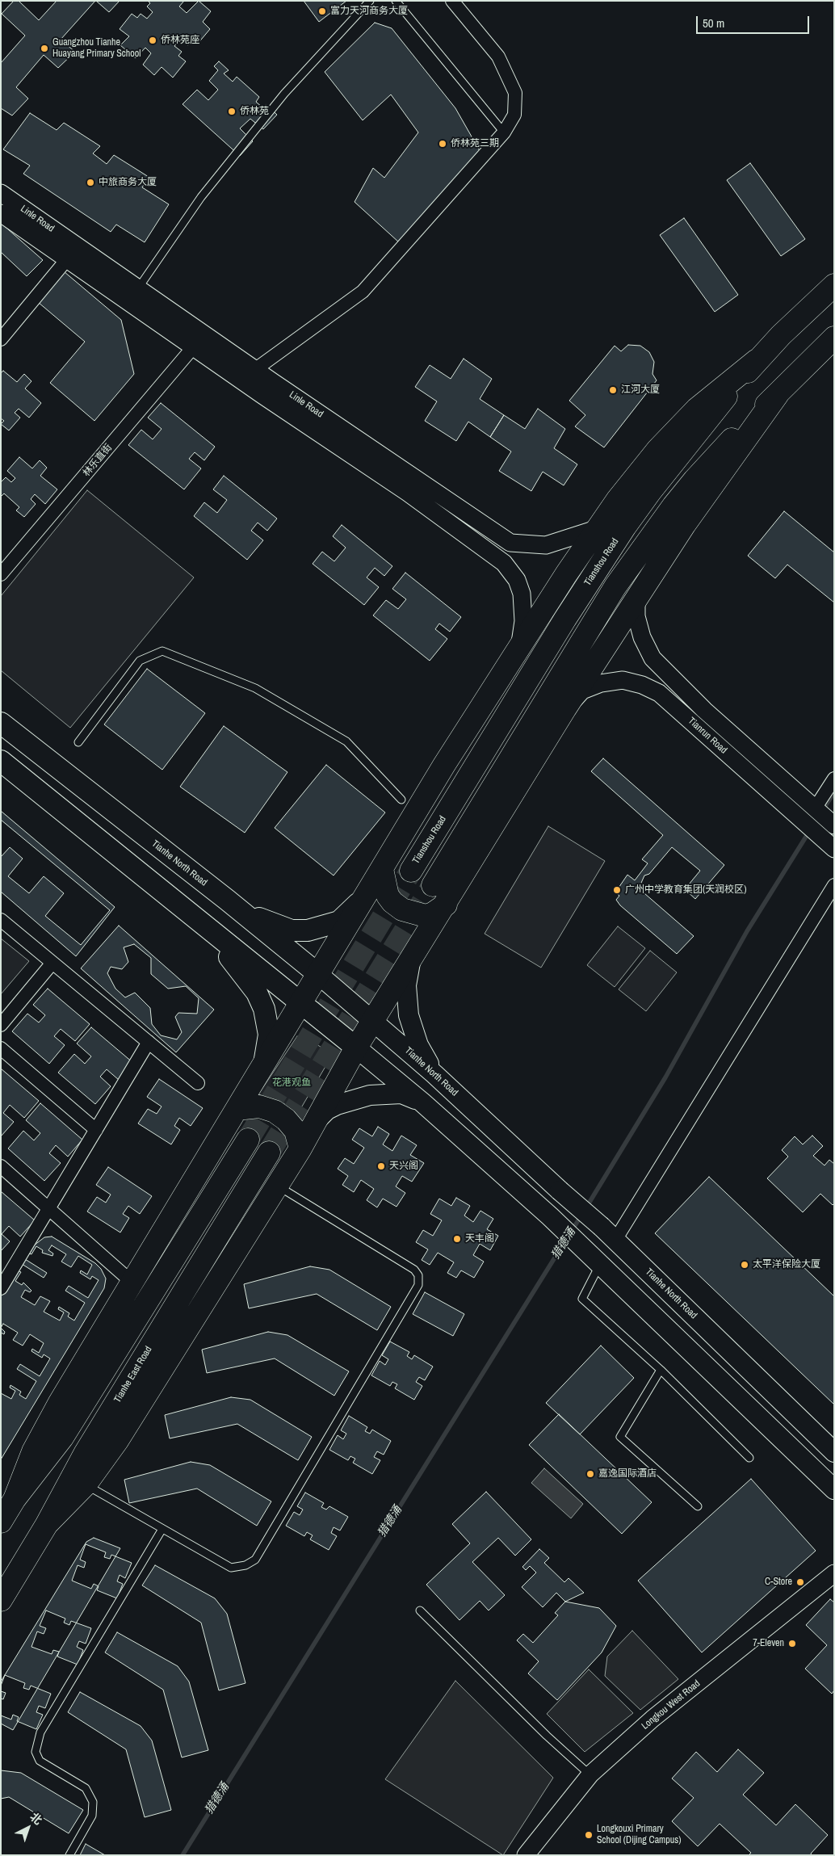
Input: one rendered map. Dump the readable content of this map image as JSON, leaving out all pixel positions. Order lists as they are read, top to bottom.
{
  "streets": {
    "highway": ["Tianshou Road", "Tianhe East Road"],
    "main road": ["Tianhe North Road"],
    "street": [
      "Linle Road",
      "林乐直街",
      "Tianrun Road",
      "Longkou West Road"
    ]
  },
  "crossings": [
    ["Linle Road", "林乐直街"]
  ],
  "water": ["猎德涌"],
  "parks": ["花港观鱼"],
  "places": [
    "富力天河商务大厦",
    "侨林苑座",
    "Guangzhou Tianhe Huayang Primary School",
    "侨林苑",
    "侨林苑三期",
    "中旅商务大厦",
    "江河大厦",
    "广州中学教育集团(天润校区)",
    "天兴阁",
    "天丰阁",
    "太平洋保险大厦",
    "嘉逸国际酒店",
    "C-Store",
    "7-Eleven",
    "Longkouxi Primary School (Dijing Campus)"
  ],
  "scale_bar": "50 m",
  "north": "top right"
}
